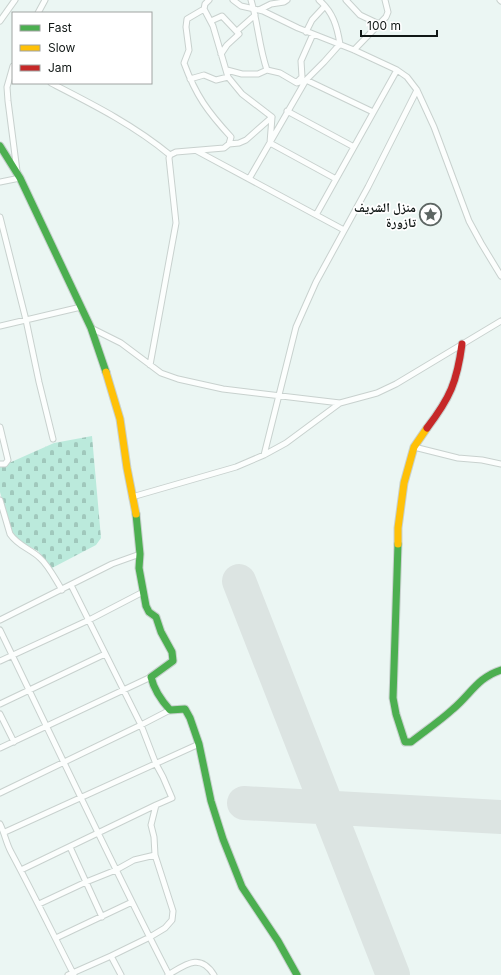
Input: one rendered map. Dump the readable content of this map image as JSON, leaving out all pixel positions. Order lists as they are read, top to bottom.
{
  "places": {
    "place": ["منزل الشريف تازورة"]
  },
  "legend": ["Fast", "Slow", "Jam"],
  "scale_bar": "100 m"
}
